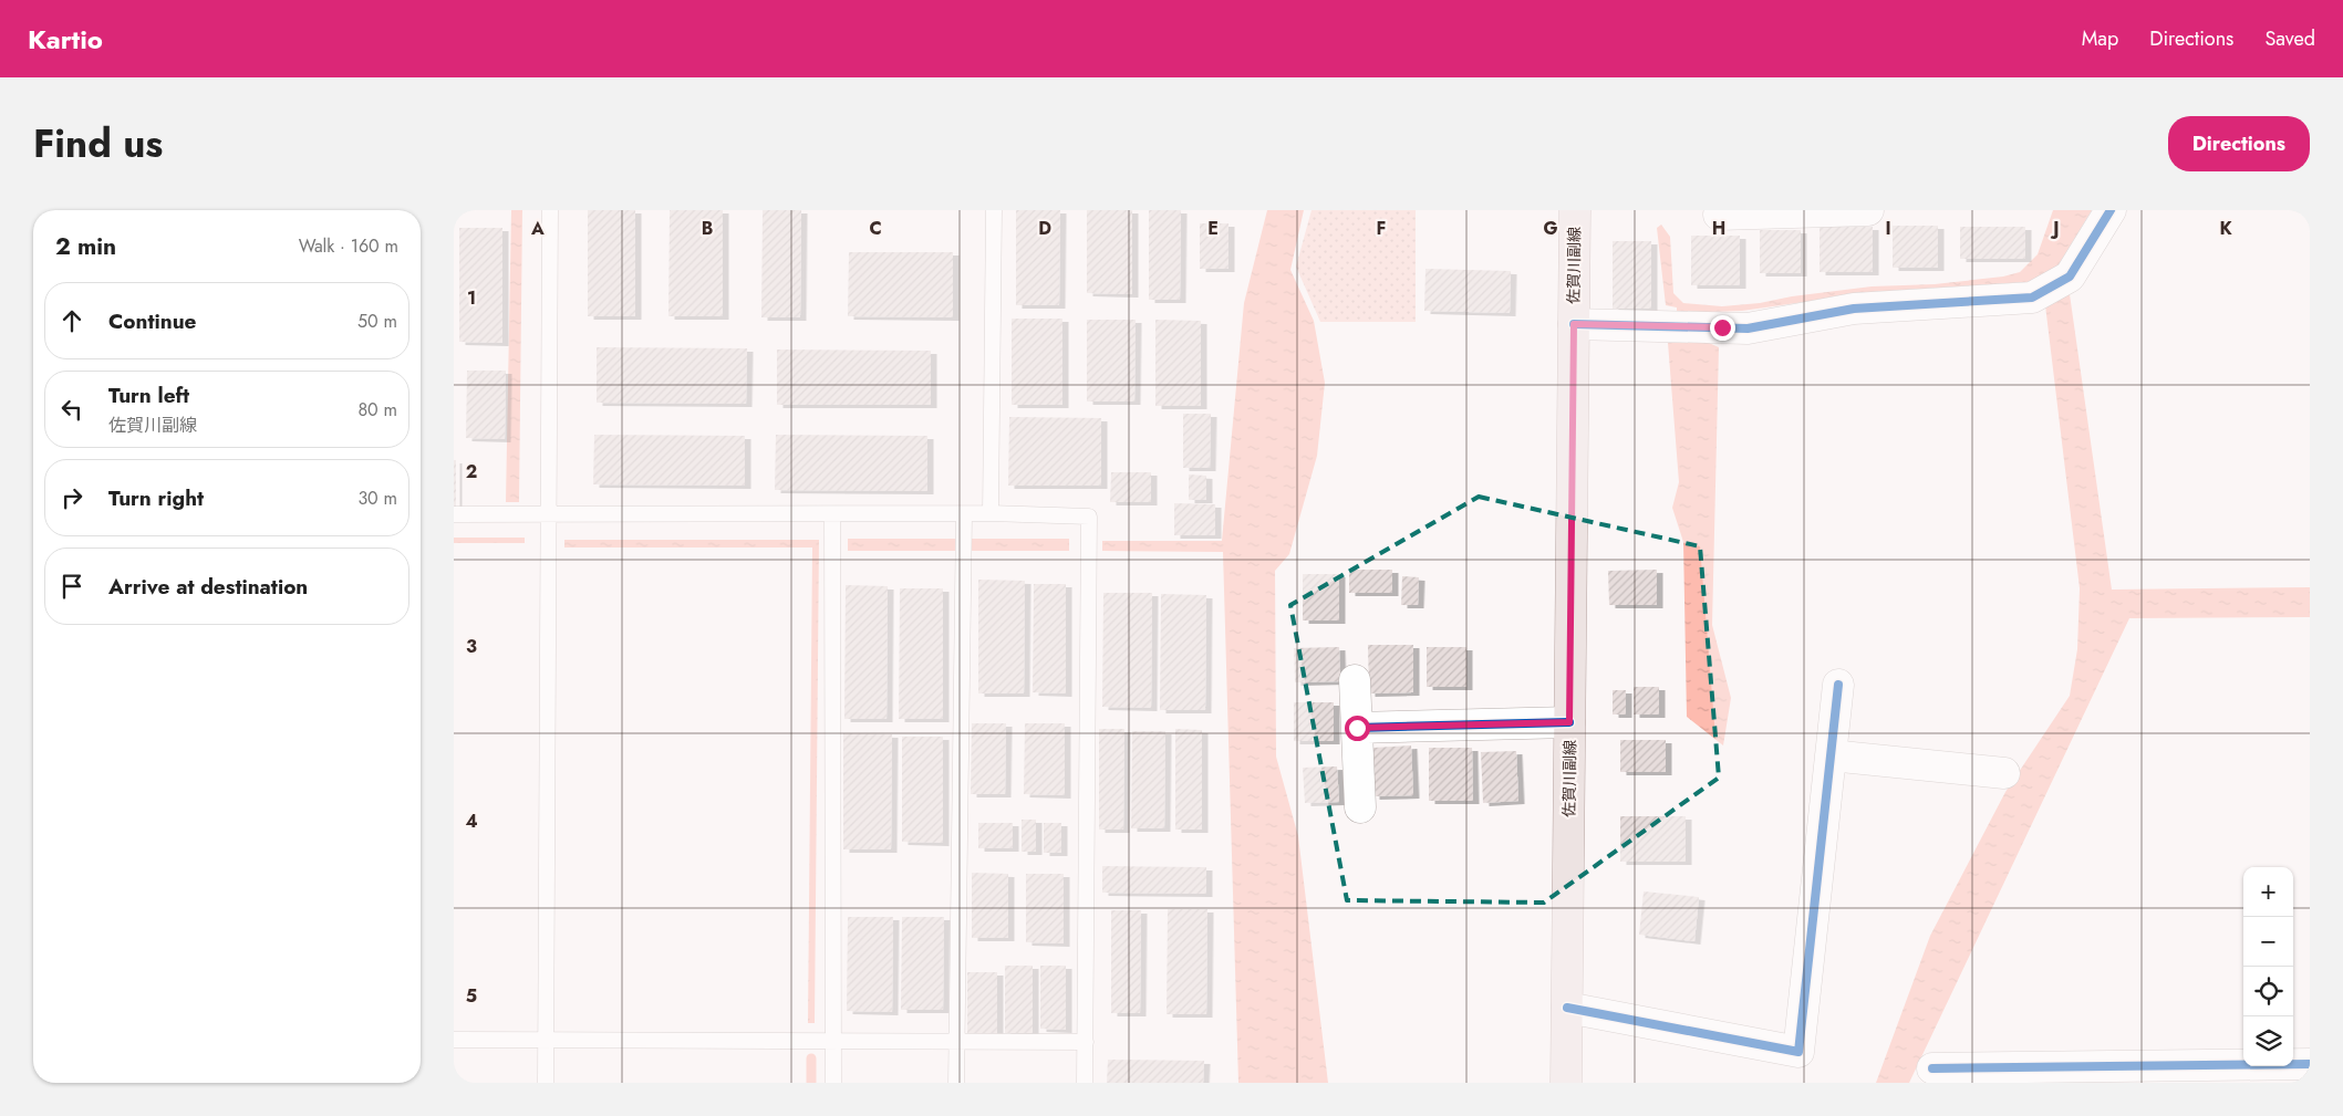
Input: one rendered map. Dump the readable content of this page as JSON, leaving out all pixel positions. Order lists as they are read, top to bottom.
{
  "streets": {
    "main road": ["佐賀川副線"]
  },
  "page": {
    "header": "Kartio",
    "nav": ["Map", "Directions", "Saved"],
    "title": "Find us",
    "buttons": "Directions",
    "heading": ["2 min", "Walk · 160 m"],
    "list": [
      ["Continue", "50 m"],
      ["Turn left", "佐賀川副線", "80 m"],
      ["Turn right", "30 m"],
      "Arrive at destination"
    ],
    "map_buttons": ["+", "−"]
  },
  "grid": {
    "columns": [
      "A",
      "B",
      "C",
      "D",
      "E",
      "F",
      "G",
      "H",
      "I",
      "J",
      "K"
    ],
    "rows": [
      "1",
      "2",
      "3",
      "4",
      "5"
    ]
  }
}
